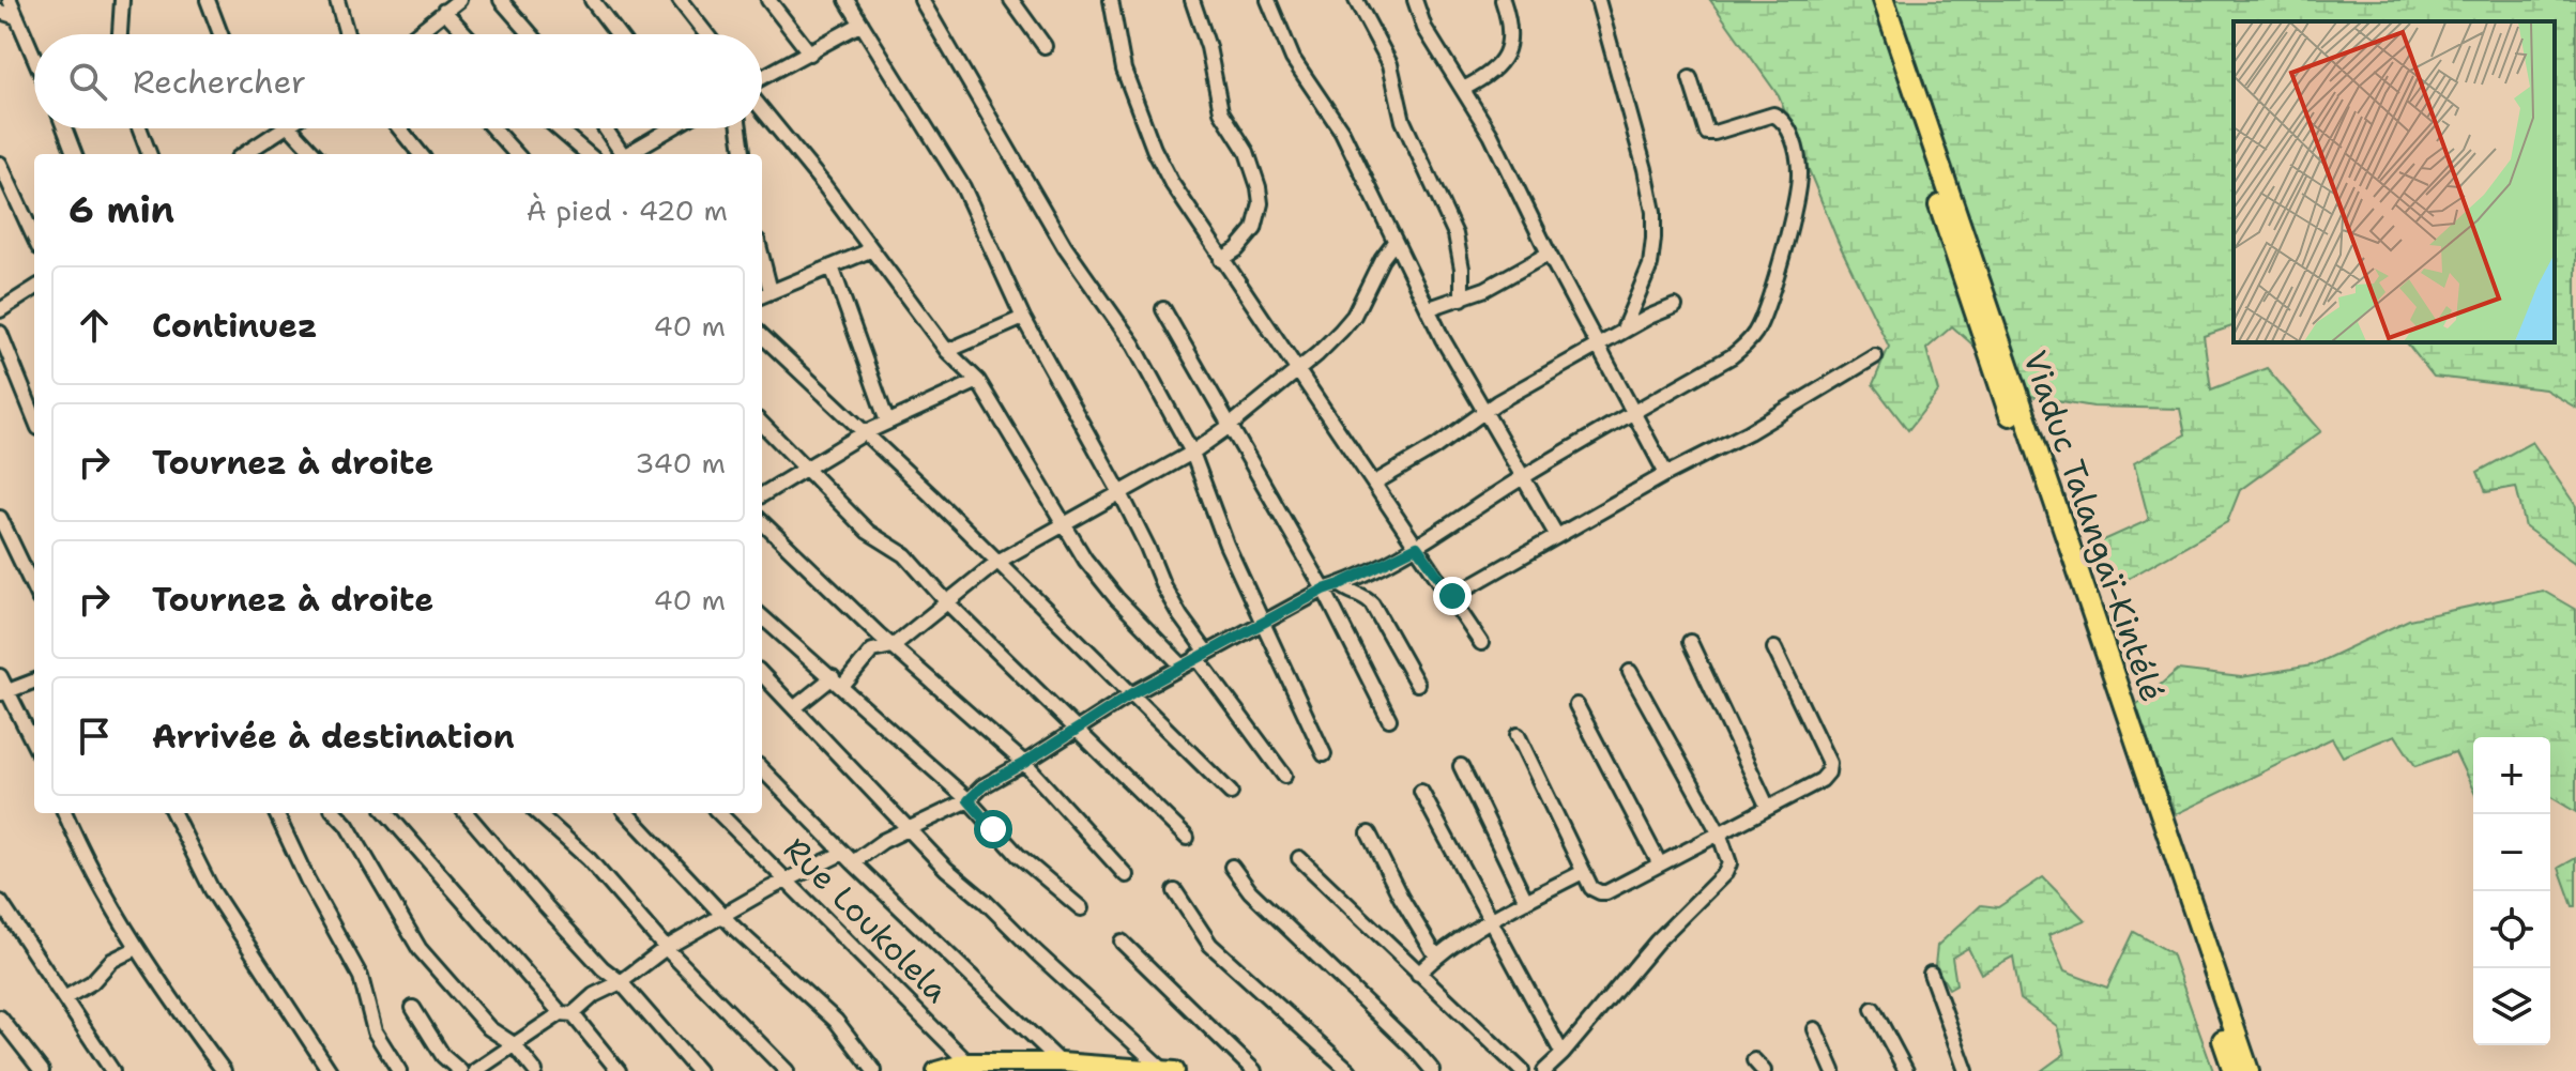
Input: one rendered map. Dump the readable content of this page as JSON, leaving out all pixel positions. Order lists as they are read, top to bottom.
{
  "streets": {
    "highway": ["Viaduc Talangaï-Kintélé"],
    "street": ["Rue Loukolela"]
  },
  "page": {
    "search": "Rechercher",
    "heading": ["6 min", "À pied · 420 m"],
    "list": [
      ["Continuez", "40 m"],
      ["Tournez à droite", "340 m"],
      ["Tournez à droite", "40 m"],
      "Arrivée à destination"
    ],
    "map_buttons": ["+", "−"]
  }
}
